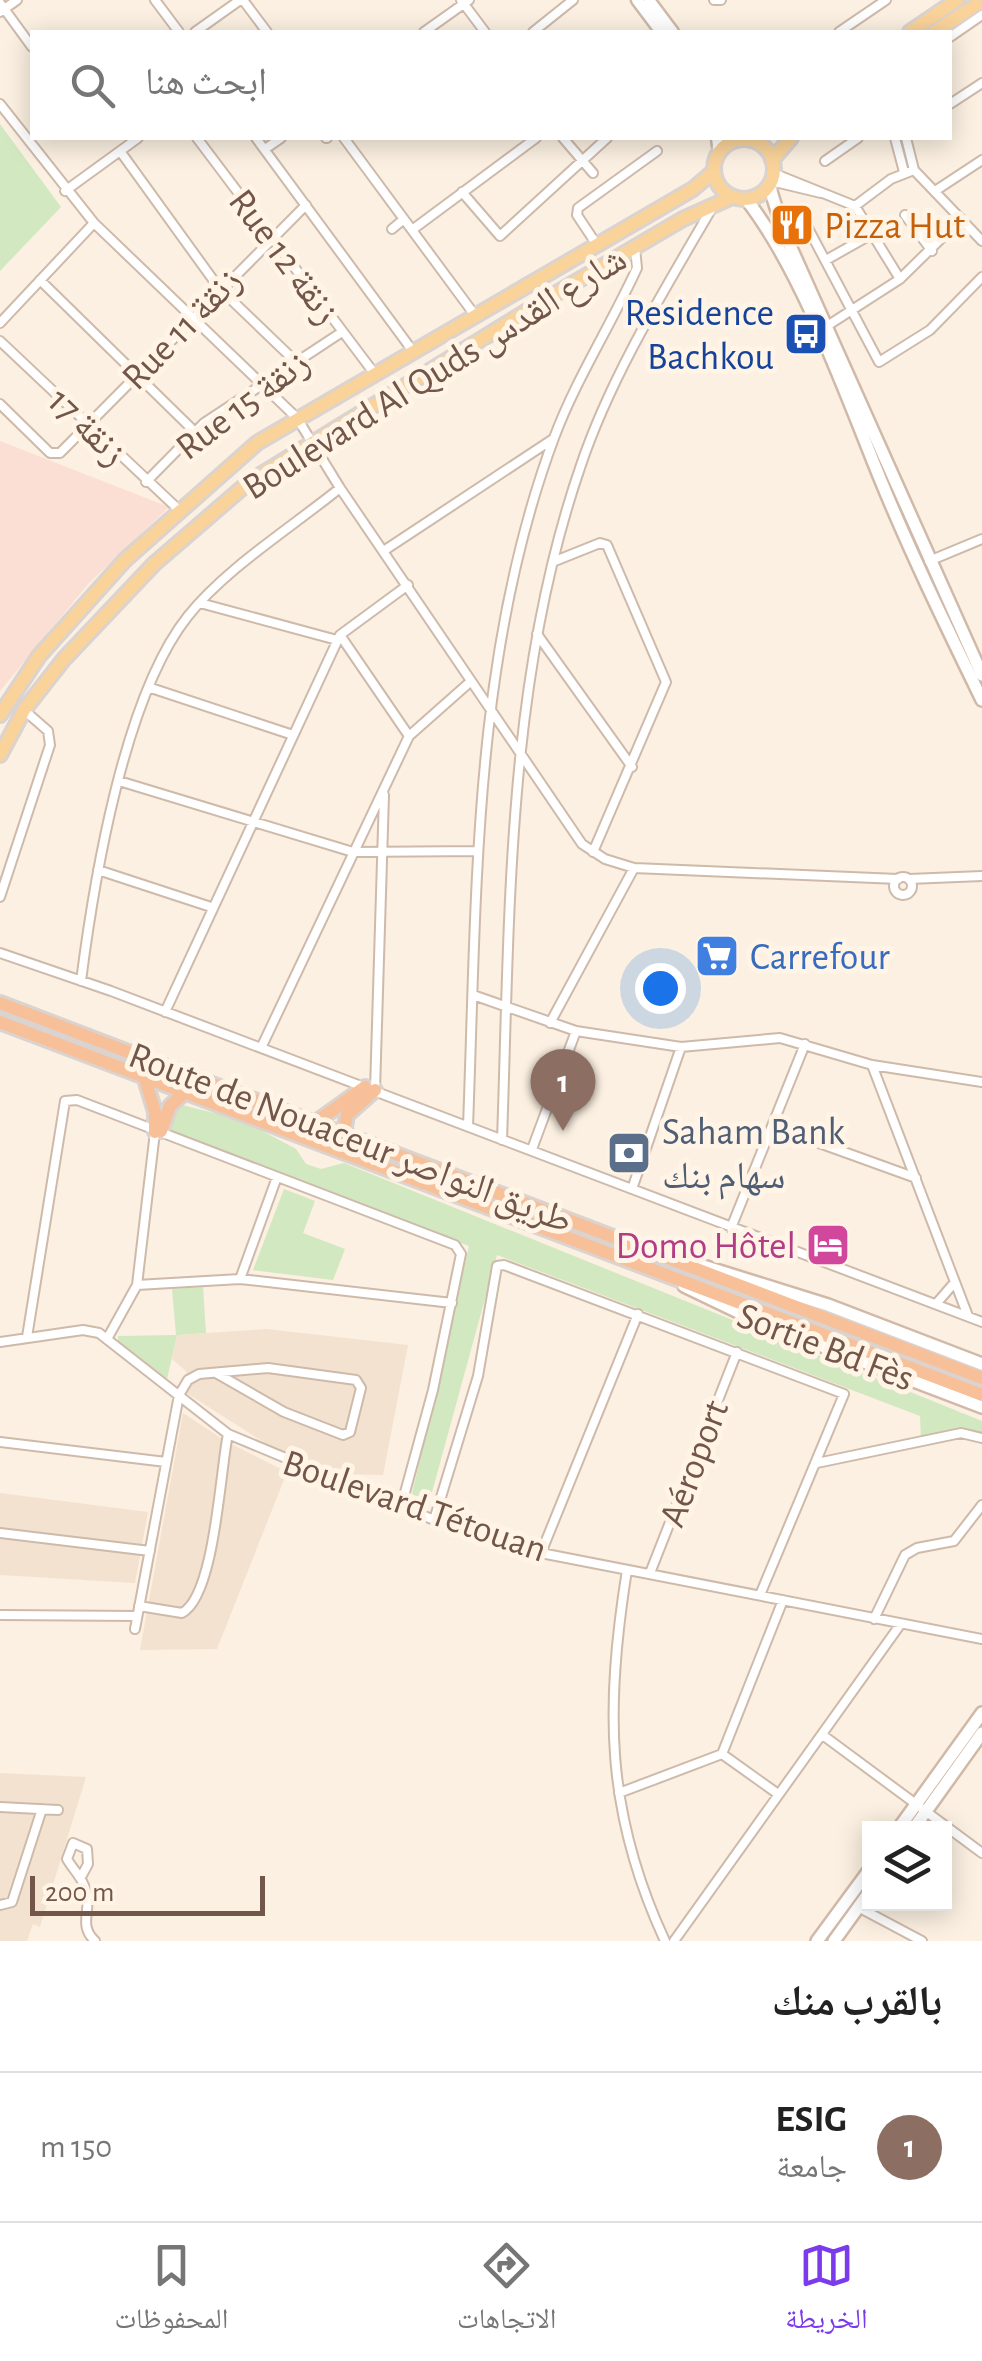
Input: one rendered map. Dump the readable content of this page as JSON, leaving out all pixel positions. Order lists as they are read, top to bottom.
{
  "streets": {
    "highway": ["Route de Nouaceur طريق النواصر"],
    "main road": ["Boulevard Al Quds شارع القدس", "Sortie Bd Fès"],
    "street": [
      "Rue 12 زنقة",
      "Rue 11 زنقة",
      "Rue 15 زنقة",
      "زنقة 17",
      "Aéroport",
      "Boulevard Tétouan"
    ]
  },
  "crossings": [
    ["Rue 12 زنقة", "Rue 11 زنقة"],
    ["Rue 12 زنقة", "Boulevard Al Quds شارع القدس"],
    ["Rue 12 زنقة", "Rue 15 زنقة"],
    ["Rue 11 زنقة", "زنقة 17"],
    ["Boulevard Al Quds شارع القدس", "زنقة 17"],
    ["Rue 15 زنقة", "زنقة 17"],
    ["Route de Nouaceur طريق النواصر", "Sortie Bd Fès"],
    ["Aéroport", "Boulevard Tétouan"]
  ],
  "places": {
    "restaurant": ["Pizza Hut"],
    "bus stop": ["Residence Bachkou"],
    "supermarket": ["Carrefour"],
    "bank": ["Saham Bank سهام بنك"],
    "hotel": ["Domo Hôtel"]
  },
  "scale_bar": "200 m",
  "page": {
    "search": "ابحث هنا",
    "pins": "1",
    "scale": "200 m",
    "heading": "بالقرب منك",
    "list": [
      {
        "mark": "1",
        "name": "ESIG",
        "note": "جامعة",
        "value": "150 m"
      }
    ],
    "nav": ["الخريطة", "الاتجاهات", "المحفوظات"]
  }
}
